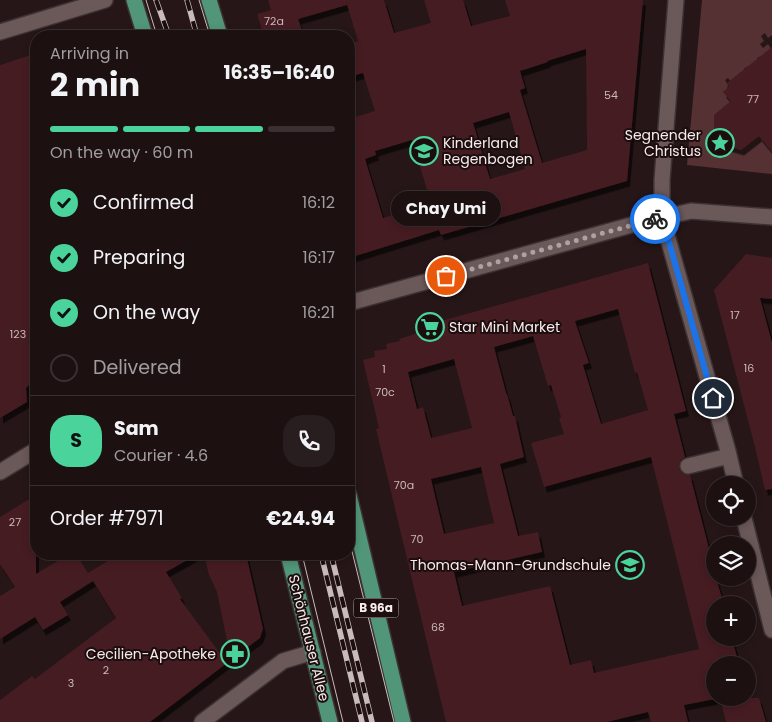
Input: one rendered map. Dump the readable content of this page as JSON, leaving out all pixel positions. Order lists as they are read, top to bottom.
{
  "streets": {
    "main road": ["B 96a", "Schönhauser Allee"]
  },
  "places": {
    "place": ["Segnender Christus"],
    "school or university": ["Kinderland Regenbogen", "Thomas-Mann-Grundschule"],
    "other": ["Chay Umi"],
    "supermarket": ["Star Mini Market"],
    "pharmacy": ["Cecilien-Apotheke"]
  },
  "house_numbers": [
    "72a",
    "54",
    "77",
    "17",
    "123",
    "16",
    "1",
    "70c",
    "70a",
    "27",
    "70",
    "68",
    "2",
    "3"
  ],
  "page": {
    "heading": ["2 min", "Arriving in", "16:35–16:40"],
    "panel": [
      "Sam",
      "Courier · 4.6",
      "Order #7971",
      "€24.94"
    ],
    "bar": "On the way · 60 m",
    "list": [
      ["Confirmed", "16:12"],
      ["Preparing", "16:17"],
      ["On the way", "16:21"],
      "Delivered"
    ],
    "bubble": "Chay Umi",
    "round": "S",
    "map_buttons": ["+", "−"]
  }
}
